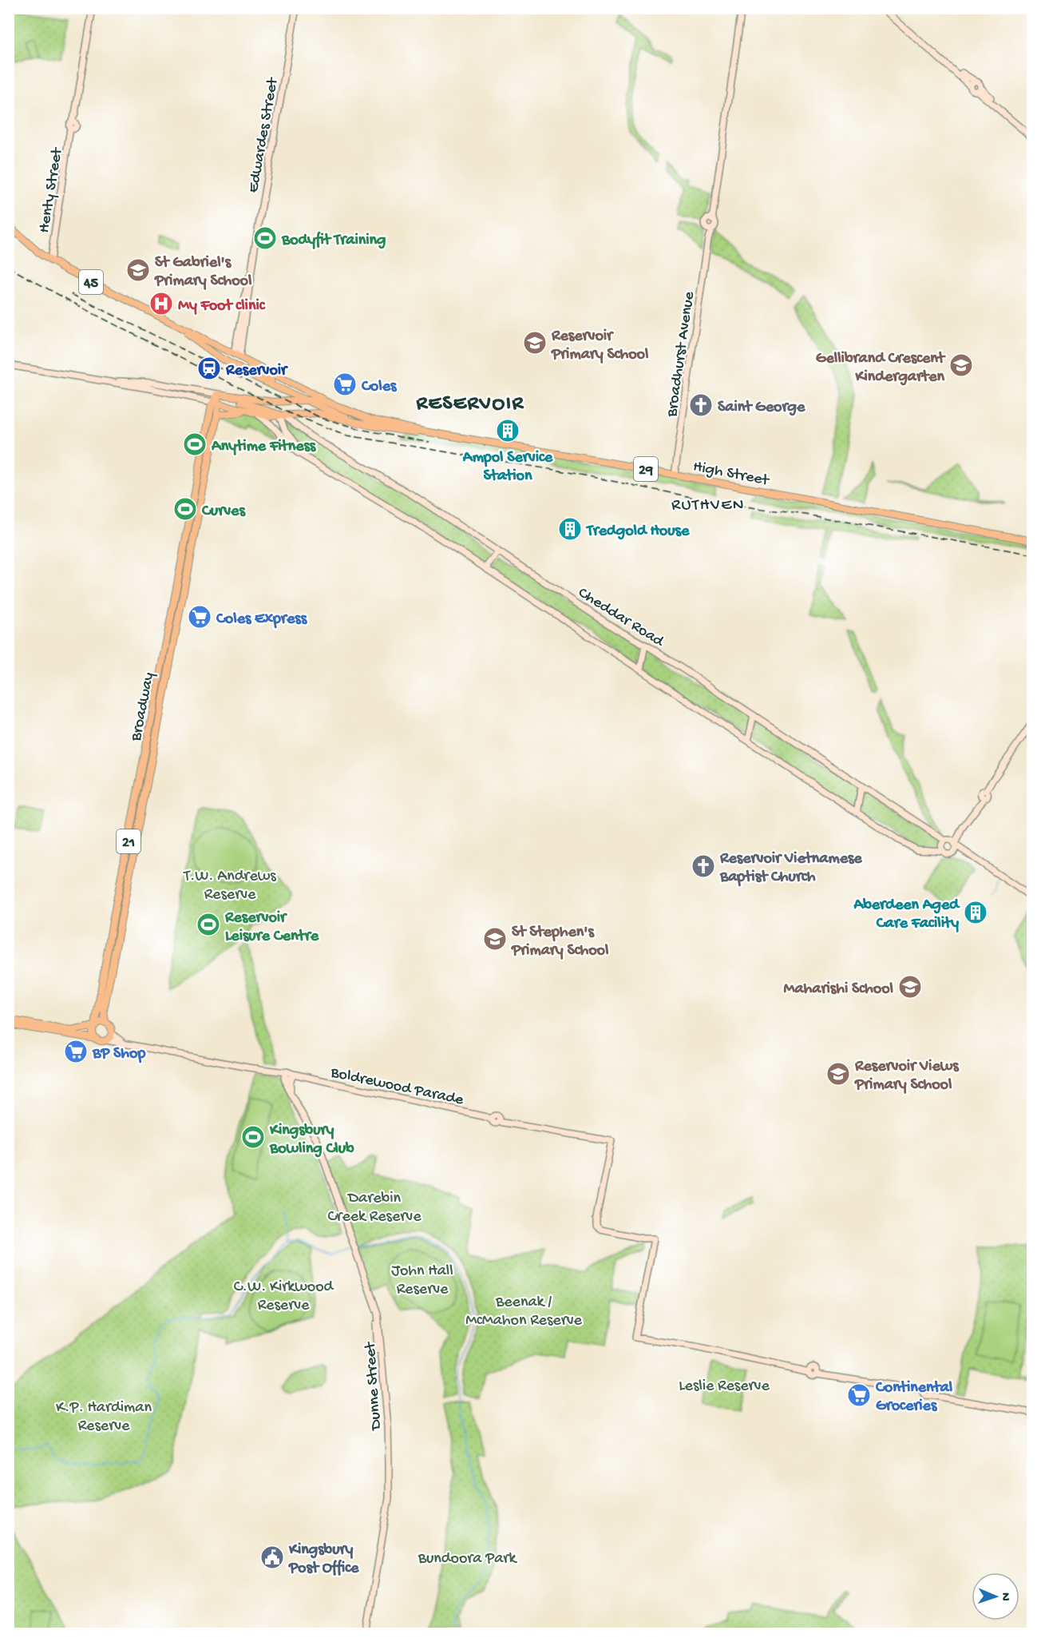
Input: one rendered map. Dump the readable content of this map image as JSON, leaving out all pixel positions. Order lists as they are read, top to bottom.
{
  "streets": {
    "main road": [
      "Edwardes Street",
      "Henty Street",
      "45",
      "Broadhurst Avenue",
      "29",
      "High Street",
      "Cheddar Road",
      "Broadway",
      "21",
      "Boldrewood Parade",
      "Dunne Street"
    ]
  },
  "crossings": [
    ["Edwardes Street", "45"],
    ["Henty Street", "45"],
    ["45", "High Street"],
    ["Broadhurst Avenue", "High Street"],
    ["High Street", "Cheddar Road"],
    ["High Street", "Broadway"],
    ["Broadway", "21"],
    ["Broadway", "Boldrewood Parade"],
    ["21", "Boldrewood Parade"],
    ["Boldrewood Parade", "Dunne Street"]
  ],
  "districts": ["RESERVOIR", "RUTHVEN"],
  "parks": [
    "T.W. Andrews Reserve",
    "Darebin Creek Reserve",
    "John Hall Reserve",
    "C.W. Kirkwood Reserve",
    "Beenak / McMahon Reserve",
    "Leslie Reserve",
    "K.P. Hardiman Reserve",
    "Bundoora Park"
  ],
  "places": {
    "sports": [
      "Bodyfit Training",
      "Anytime Fitness",
      "Curves",
      "Reservoir Leisure Centre",
      "Kingsbury Bowling Club"
    ],
    "school or university": [
      "St Gabriel's Primary School",
      "Reservoir Primary School",
      "Gellibrand Crescent Kindergarten",
      "St Stephen's Primary School",
      "Maharishi School",
      "Reservoir Views Primary School"
    ],
    "hospital": ["My Foot clinic"],
    "station": ["Reservoir"],
    "supermarket": [
      "Coles",
      "Coles Express",
      "BP Shop",
      "Continental Groceries"
    ],
    "church": ["Saint George", "Reservoir Vietnamese Baptist Church"],
    "building": ["Ampol Service Station", "Tredgold House", "Aberdeen Aged Care Facility"],
    "public building": ["Kingsbury Post Office"]
  },
  "north": "right"
}
